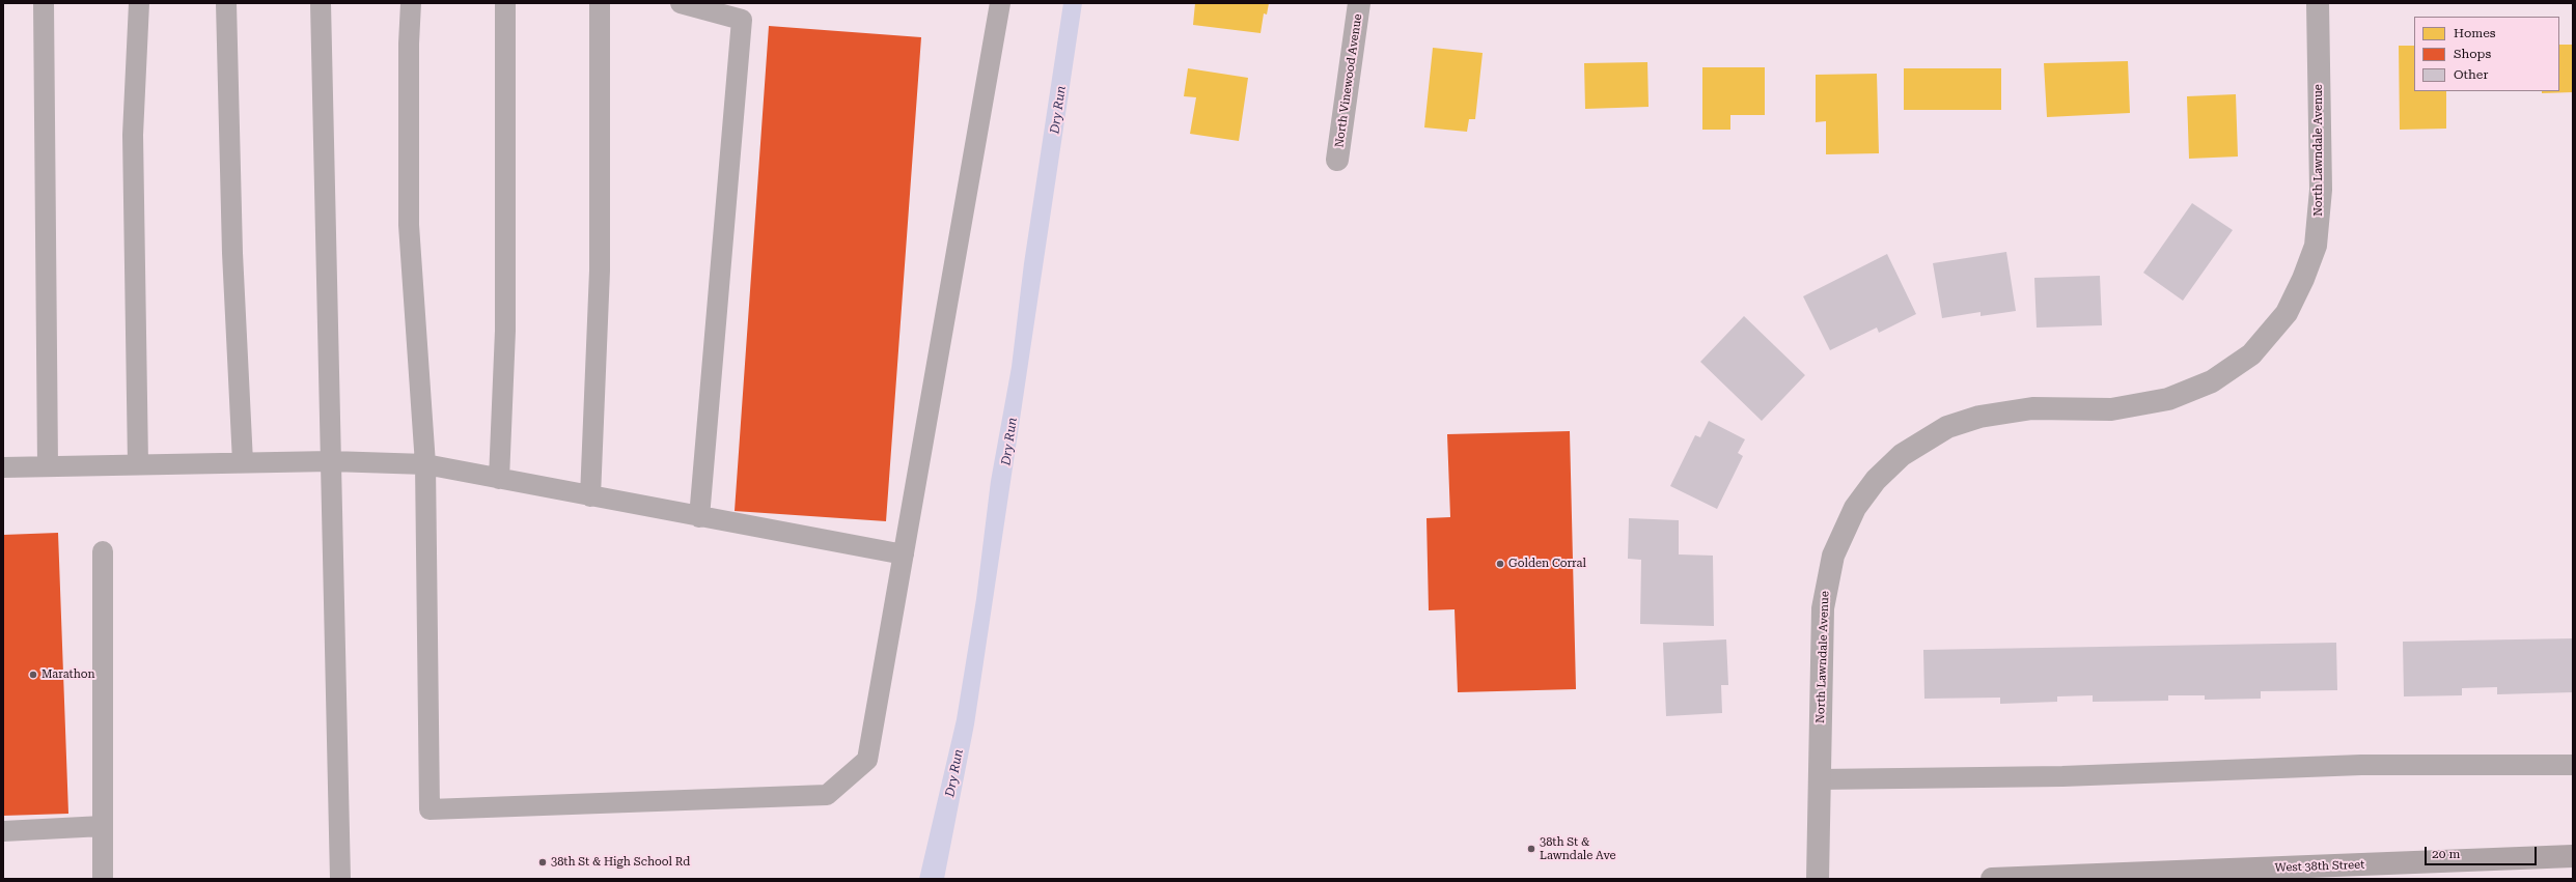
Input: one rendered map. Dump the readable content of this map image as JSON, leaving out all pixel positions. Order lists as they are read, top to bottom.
{
  "streets": {
    "main road": ["West 38th Street"],
    "street": ["North Vinewood Avenue", "North Lawndale Avenue"]
  },
  "water": ["Dry Run"],
  "places": [
    "Golden Corral",
    "Marathon",
    "38th St & Lawndale Ave",
    "38th St & High School Rd"
  ],
  "legend": ["Homes", "Shops", "Other"],
  "scale_bar": "20 m"
}
